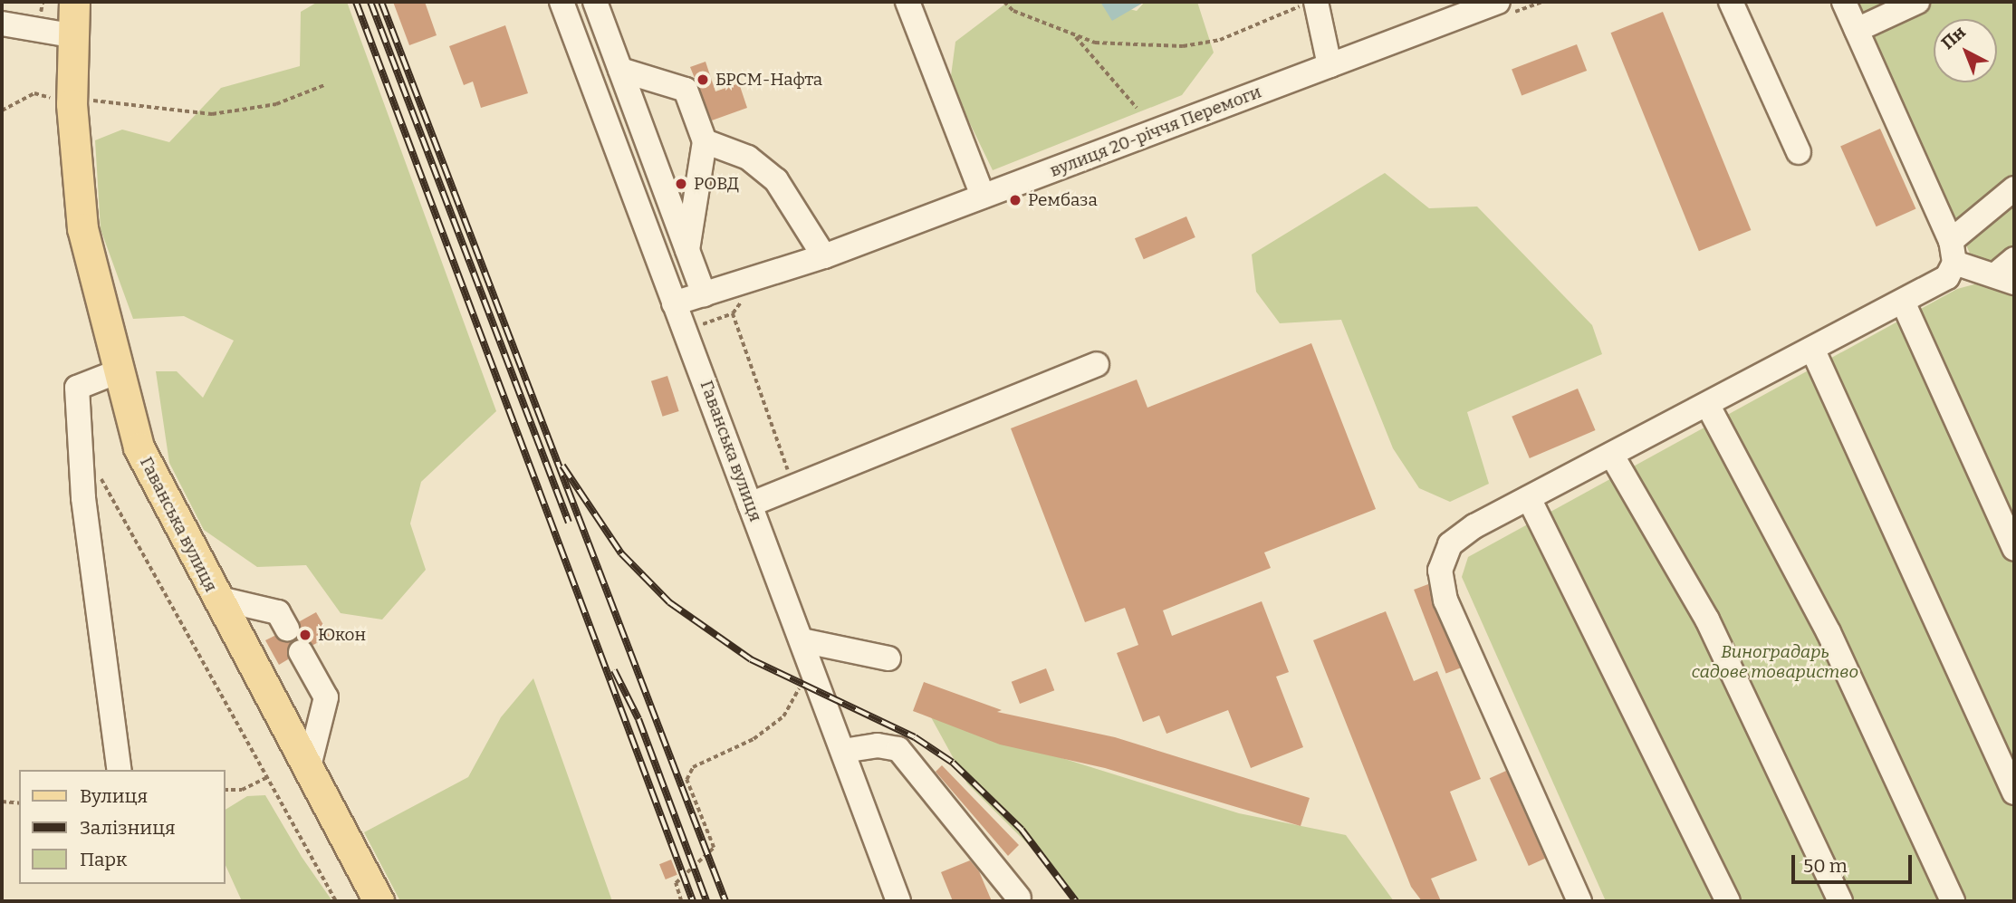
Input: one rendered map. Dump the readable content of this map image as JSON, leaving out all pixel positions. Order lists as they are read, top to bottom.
{
  "streets": {
    "main road": ["Гаванська вулиця"],
    "street": ["вулиця 20-річчя Перемоги"]
  },
  "crossings": [
    ["вулиця 20-річчя Перемоги", "Гаванська вулиця"]
  ],
  "parks": ["Виноградарь садове товариство"],
  "places": [
    "БРСМ-Нафта",
    "РОВД",
    "Рембаза",
    "Юкон"
  ],
  "legend": ["Вулиця", "Залізниця", "Парк"],
  "scale_bar": "50 m",
  "north": "top left"
}
